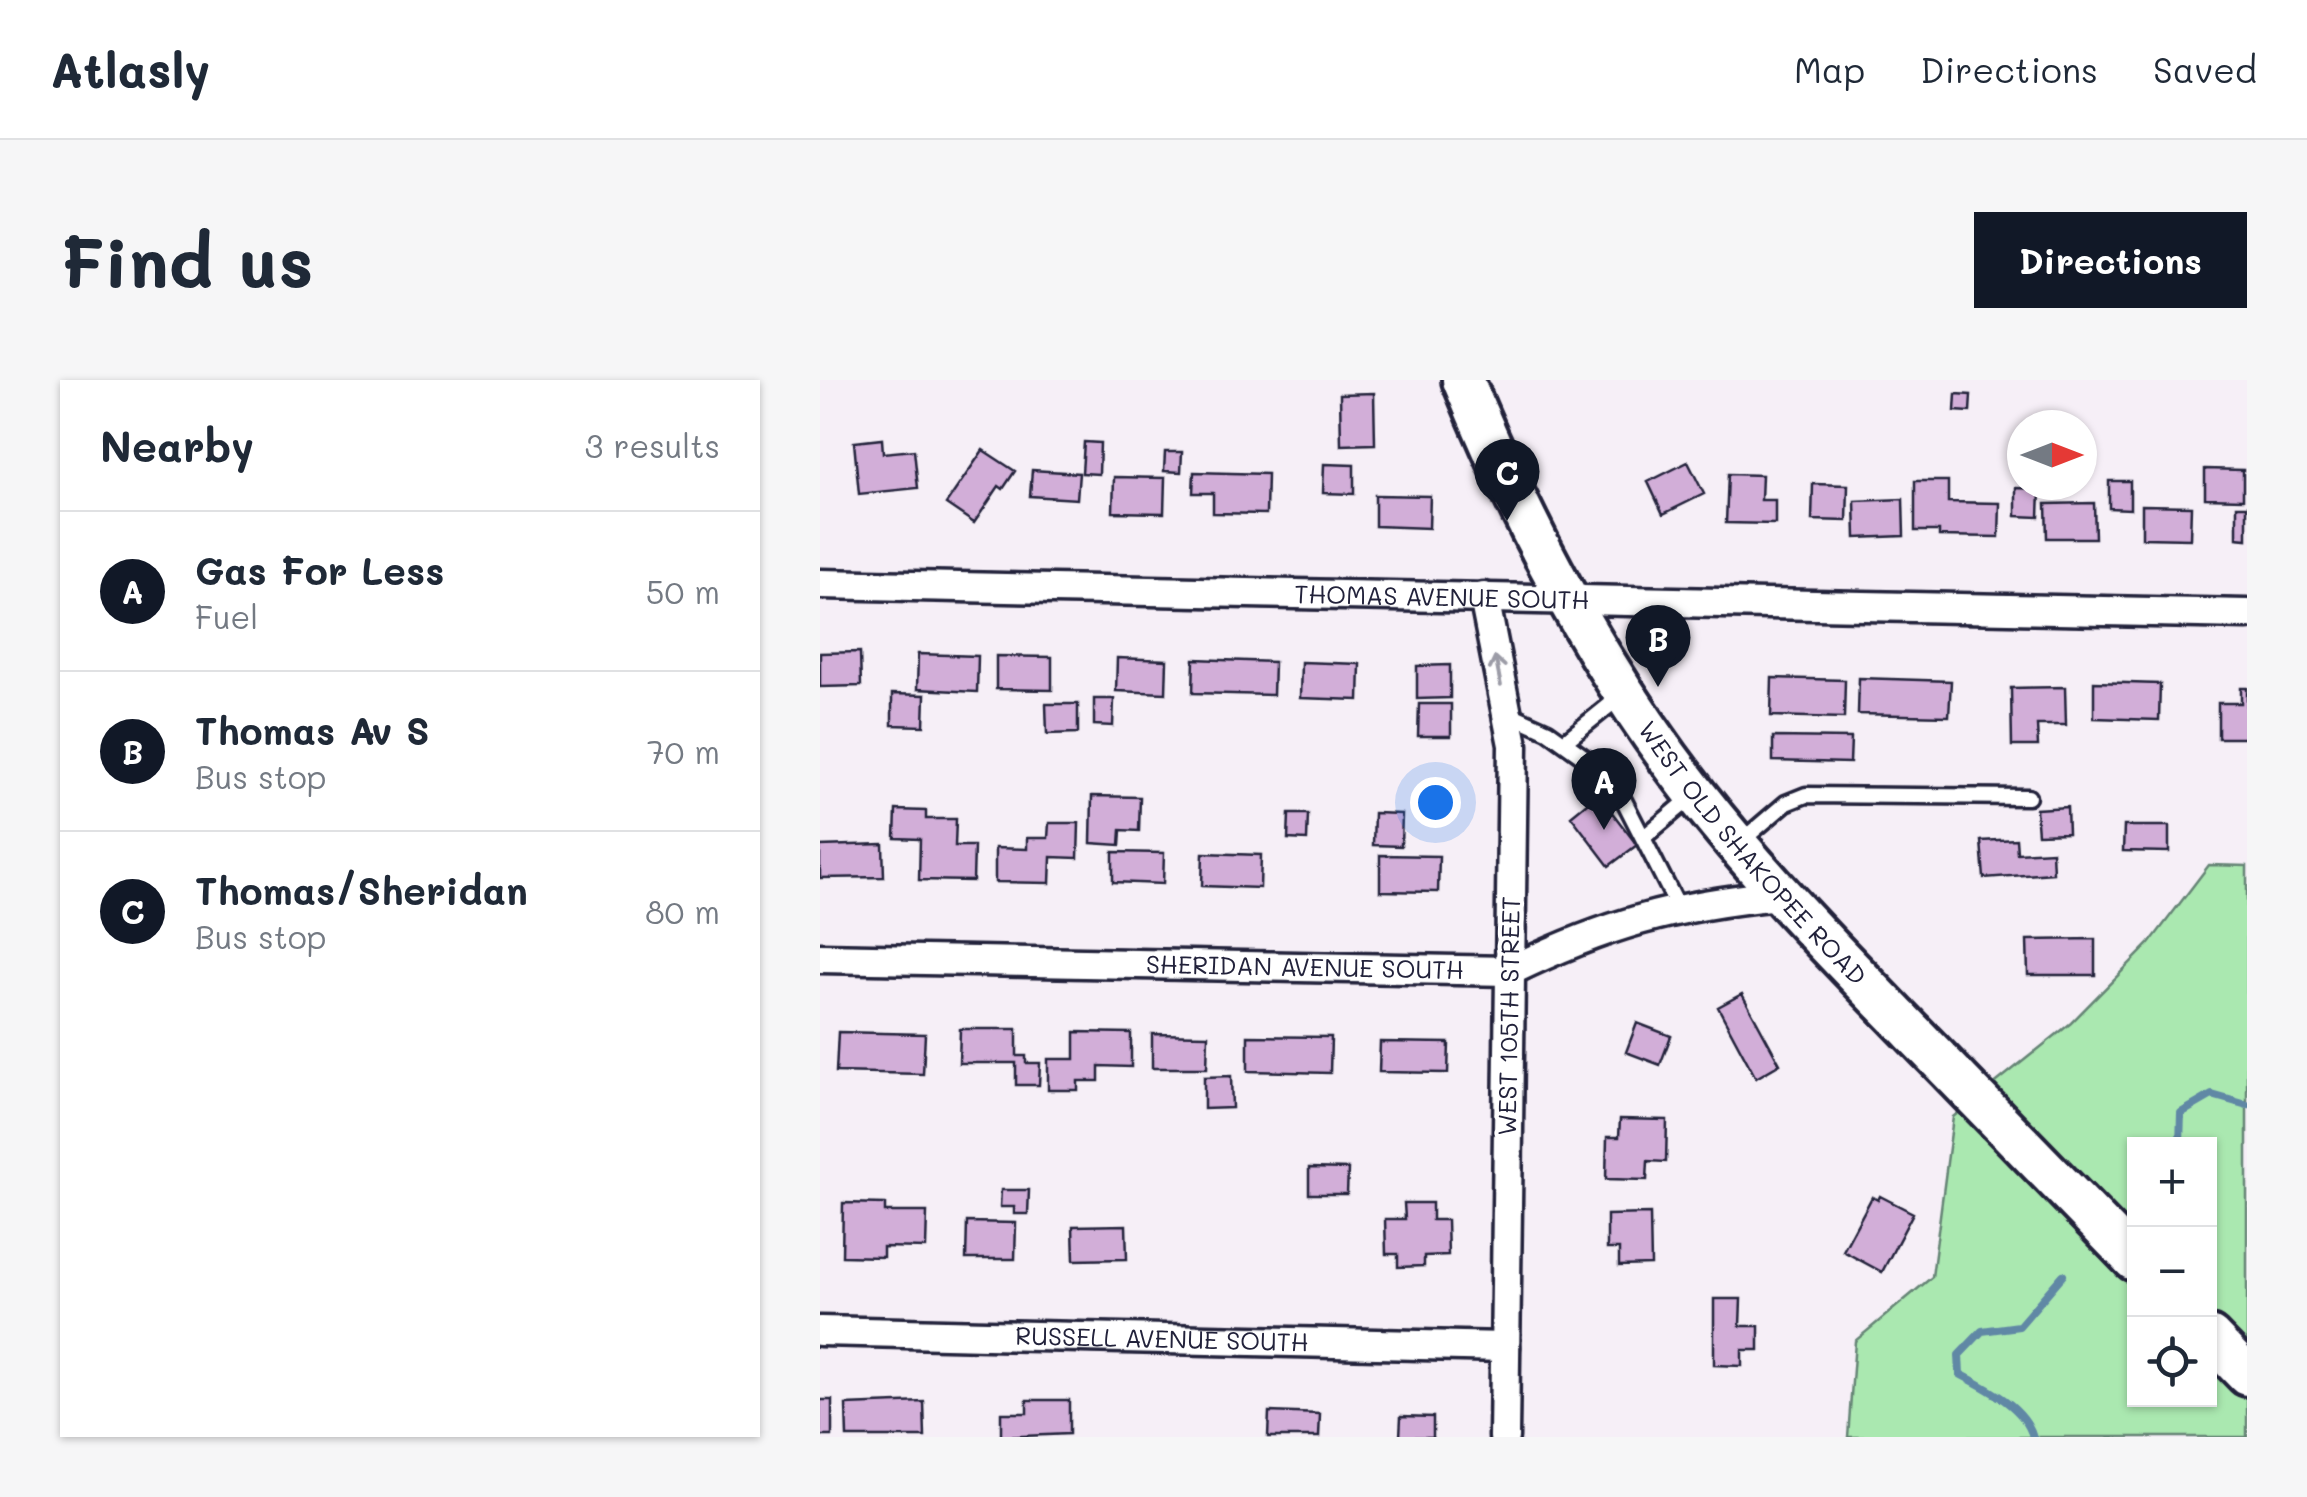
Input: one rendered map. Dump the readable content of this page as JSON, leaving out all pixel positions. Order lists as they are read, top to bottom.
{
  "streets": {
    "main road": ["WEST OLD SHAKOPEE ROAD"],
    "street": [
      "THOMAS AVENUE SOUTH",
      "SHERIDAN AVENUE SOUTH",
      "WEST 105TH STREET",
      "RUSSELL AVENUE SOUTH"
    ]
  },
  "crossings": [
    ["THOMAS AVENUE SOUTH", "WEST OLD SHAKOPEE ROAD"],
    ["THOMAS AVENUE SOUTH", "WEST 105TH STREET"],
    ["WEST OLD SHAKOPEE ROAD", "SHERIDAN AVENUE SOUTH"],
    ["SHERIDAN AVENUE SOUTH", "WEST 105TH STREET"],
    ["WEST 105TH STREET", "RUSSELL AVENUE SOUTH"]
  ],
  "north": "right",
  "page": {
    "header": "Atlasly",
    "nav": ["Map", "Directions", "Saved"],
    "buttons": "Directions",
    "title": "Find us",
    "heading": ["Nearby", "3 results"],
    "pins": ["C", "B", "A"],
    "list": [
      {
        "mark": "A",
        "name": "Gas For Less",
        "note": "Fuel",
        "value": "50 m"
      },
      {
        "mark": "B",
        "name": "Thomas Av S",
        "note": "Bus stop",
        "value": "70 m"
      },
      {
        "mark": "C",
        "name": "Thomas/Sheridan",
        "note": "Bus stop",
        "value": "80 m"
      }
    ],
    "map_buttons": ["+", "−"]
  }
}
